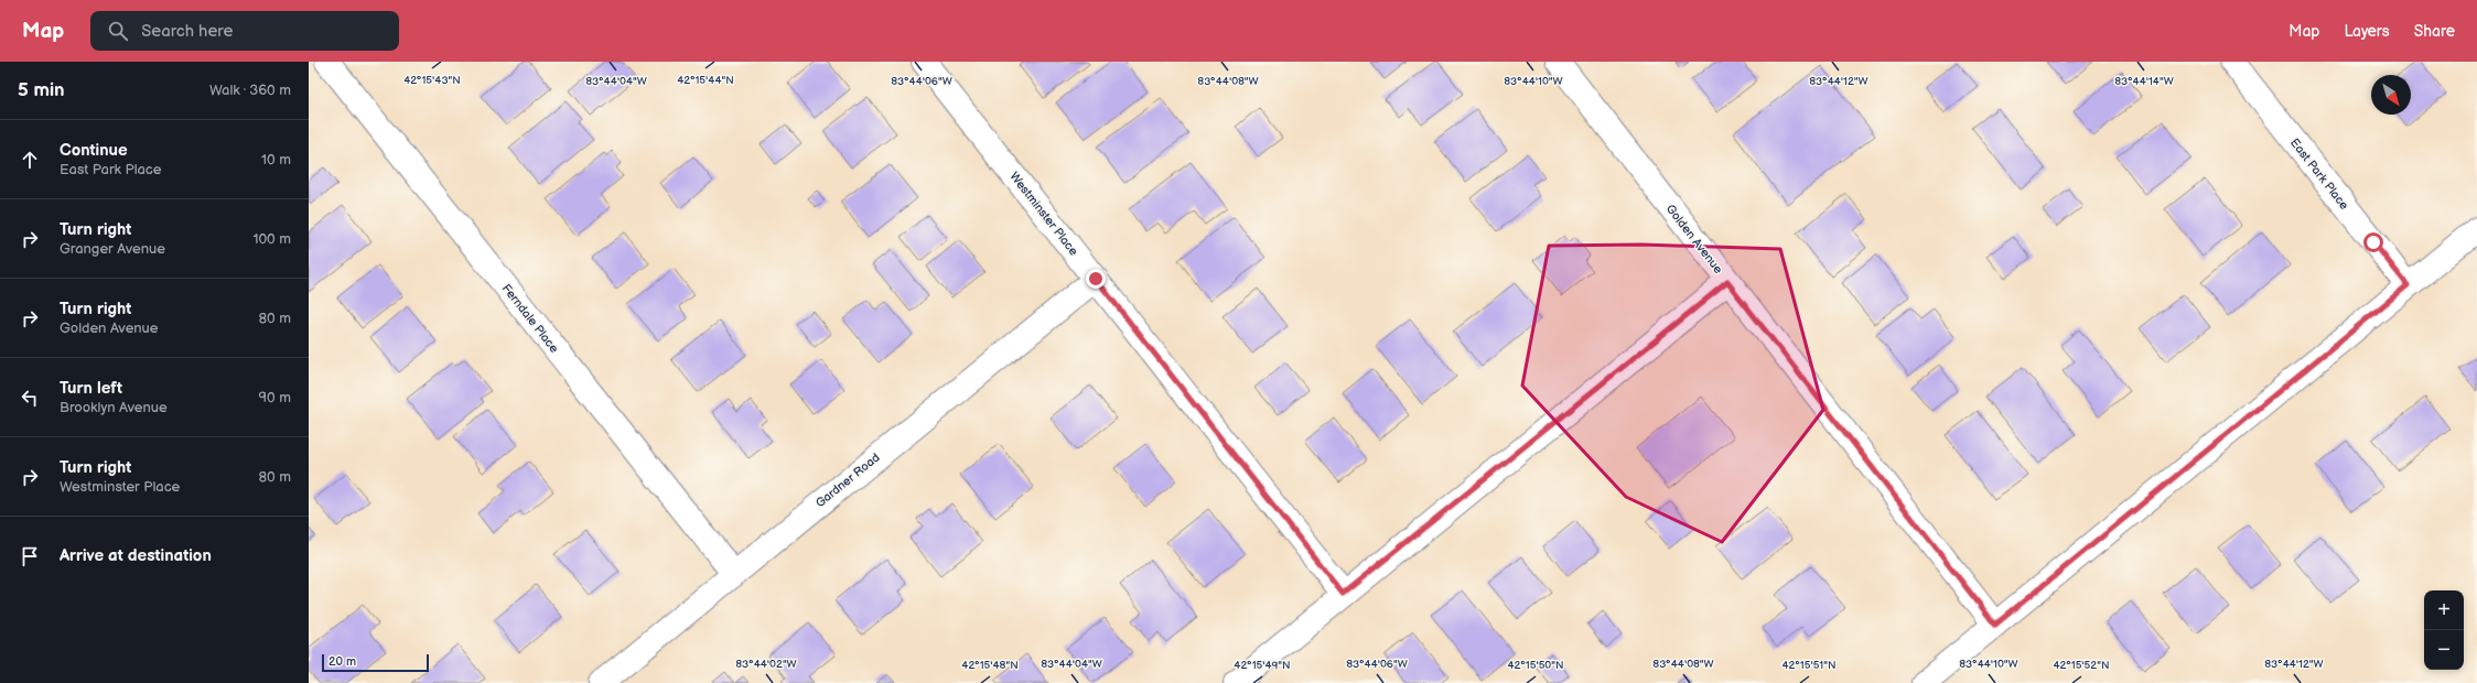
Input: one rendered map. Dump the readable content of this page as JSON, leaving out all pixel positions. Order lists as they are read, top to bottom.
{
  "streets": {
    "street": [
      "East Park Place",
      "Westminster Place",
      "Golden Avenue",
      "Ferndale Place",
      "Gardner Road"
    ]
  },
  "crossings": [
    ["Westminster Place", "Gardner Road"],
    ["Ferndale Place", "Gardner Road"]
  ],
  "scale_bar": "20 m",
  "north": "bottom right",
  "page": {
    "header": "Map",
    "search": "Search here",
    "nav": ["Map", "Layers", "Share"],
    "heading": ["5 min", "Walk · 360 m"],
    "list": [
      ["Continue", "East Park Place", "10 m"],
      ["Turn right", "Granger Avenue", "100 m"],
      ["Turn right", "Golden Avenue", "80 m"],
      ["Turn left", "Brooklyn Avenue", "90 m"],
      ["Turn right", "Westminster Place", "80 m"],
      "Arrive at destination"
    ],
    "map_buttons": ["+", "−"],
    "scale": "20 m"
  },
  "coordinates": [
    "42°15'43\"N",
    "42°15'44\"N",
    "83°44'04\"W",
    "83°44'06\"W",
    "83°44'08\"W",
    "83°44'10\"W",
    "83°44'12\"W",
    "83°44'14\"W",
    "83°44'02\"W",
    "42°15'48\"N",
    "42°15'49\"N",
    "42°15'50\"N",
    "42°15'51\"N",
    "42°15'52\"N"
  ]
}
